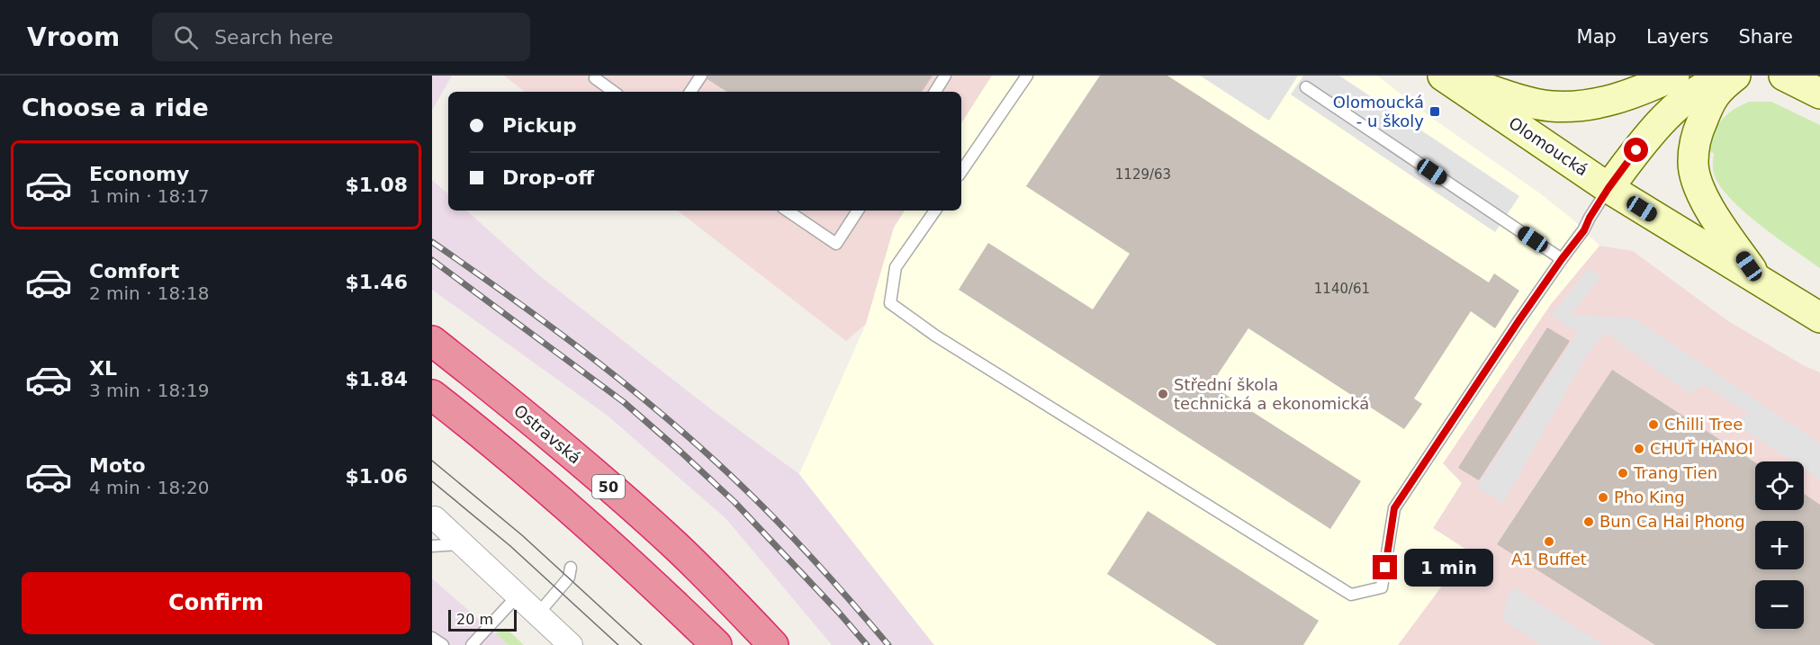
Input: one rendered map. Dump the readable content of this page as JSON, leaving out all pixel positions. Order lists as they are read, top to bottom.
{
  "streets": {
    "highway": ["Ostravská", "50"],
    "main road": ["Olomoucká"]
  },
  "places": {
    "transit": ["Olomoucká - u školy"],
    "other": [
      "Střední škola technická a ekonomická",
      "Chilli Tree",
      "CHUŤ HANOI",
      "Trang Tien",
      "Pho King",
      "Bun Ca Hai Phong",
      "A1 Buffet"
    ]
  },
  "house_numbers": ["1129/63", "1140/61"],
  "scale_bar": "20 m",
  "page": {
    "header": "Vroom",
    "search": "Search here",
    "nav": ["Map", "Layers", "Share"],
    "heading": "Choose a ride",
    "banner": ["Pickup", "Drop-off"],
    "list": [
      {
        "name": "Economy",
        "note": "1 min · 18:17",
        "value": "$1.08"
      },
      {
        "name": "Comfort",
        "note": "2 min · 18:18",
        "value": "$1.46"
      },
      {
        "name": "XL",
        "note": "3 min · 18:19",
        "value": "$1.84"
      },
      {
        "name": "Moto",
        "note": "4 min · 18:20",
        "value": "$1.06"
      }
    ],
    "map_buttons": ["+", "−"],
    "bubble": "1 min",
    "buttons": "Confirm",
    "scale": "20 m"
  }
}
